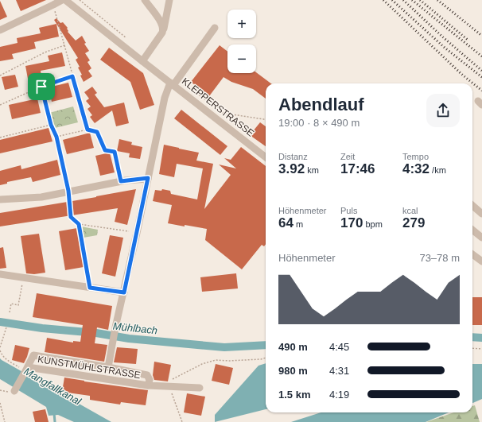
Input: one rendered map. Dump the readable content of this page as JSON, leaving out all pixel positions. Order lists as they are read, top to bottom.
{
  "streets": {
    "street": ["KLEPPERSTRASSE", "KUNSTMÜHLSTRASSE"]
  },
  "crossings": [
    ["KLEPPERSTRASSE", "KUNSTMÜHLSTRASSE"]
  ],
  "water": ["Mühlbach", "Mangfallkanal"],
  "page": {
    "map_buttons": ["+", "−"],
    "heading": ["Abendlauf", "19:00 · 8 × 490 m"],
    "stats": [
      ["Distanz", "3.92 km"],
      ["Zeit", "17:46"],
      ["Tempo", "4:32 /km"],
      ["Höhenmeter", "64 m"],
      ["Puls", "170 bpm"],
      ["kcal", "279"]
    ],
    "chart": ["Höhenmeter", "73–78 m"],
    "list": [
      {
        "name": "490 m",
        "note": "4:45"
      },
      {
        "name": "980 m",
        "note": "4:31"
      },
      {
        "name": "1.5 km",
        "note": "4:19"
      }
    ]
  }
}
